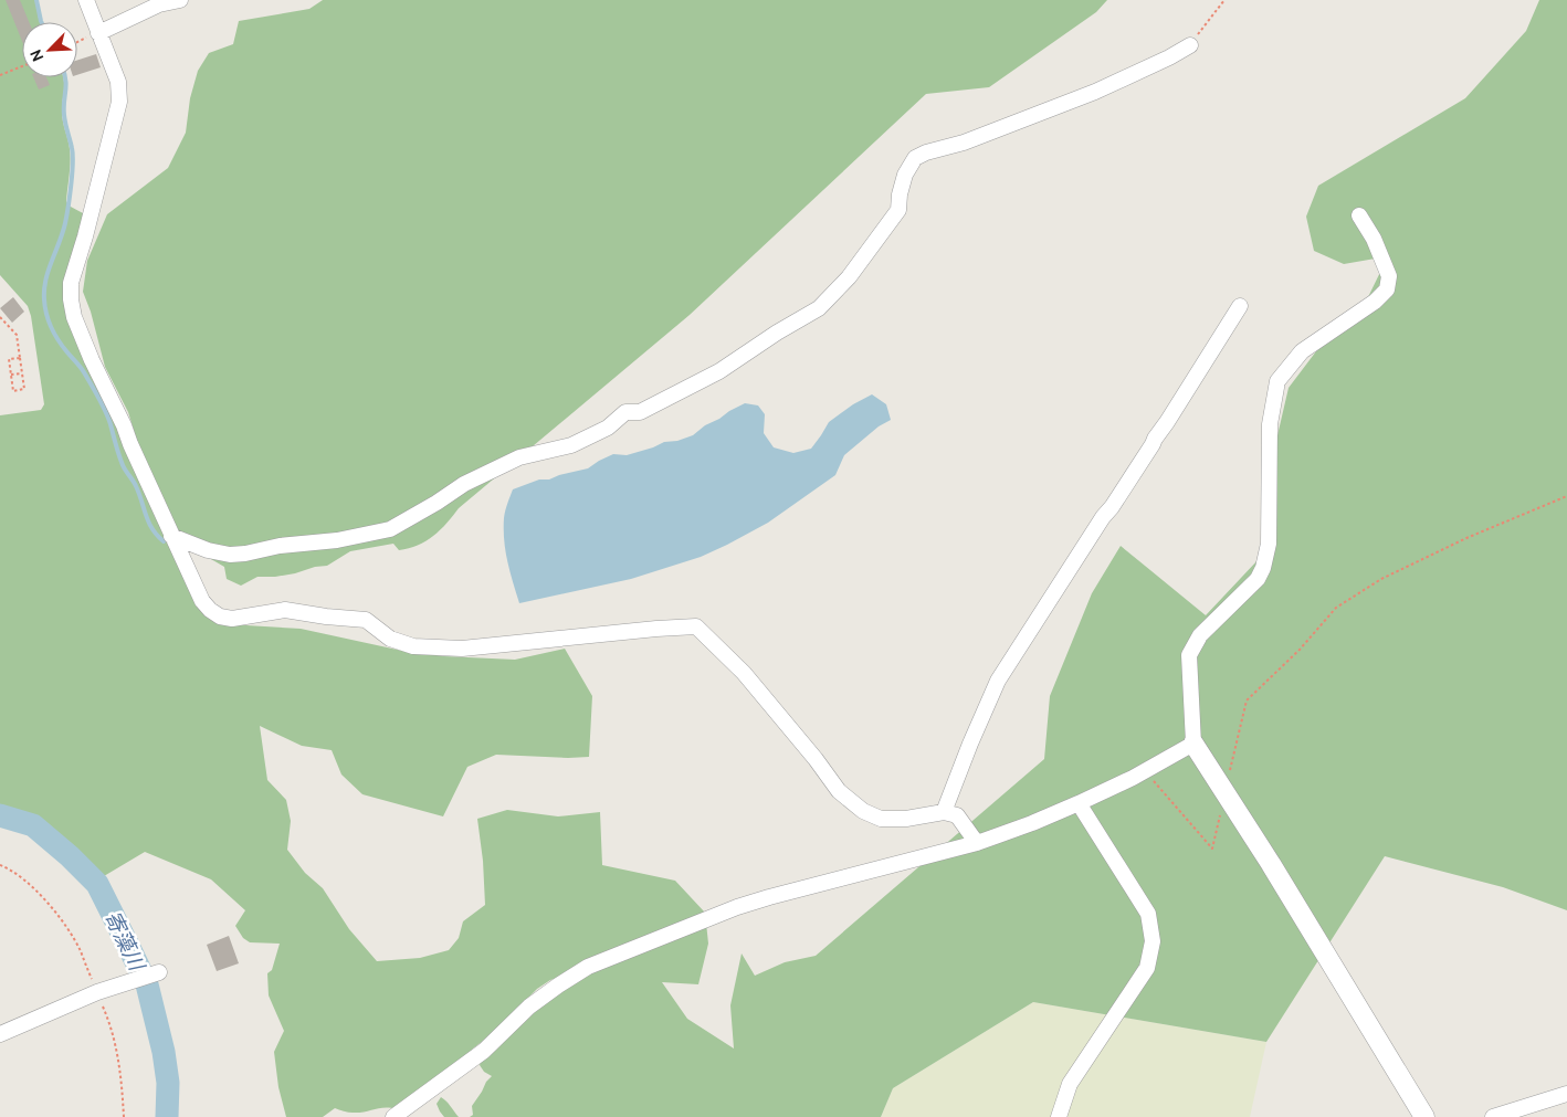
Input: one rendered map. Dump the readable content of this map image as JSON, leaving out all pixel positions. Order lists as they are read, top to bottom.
{
  "water": ["寄藻川"],
  "north": "bottom left"
}
